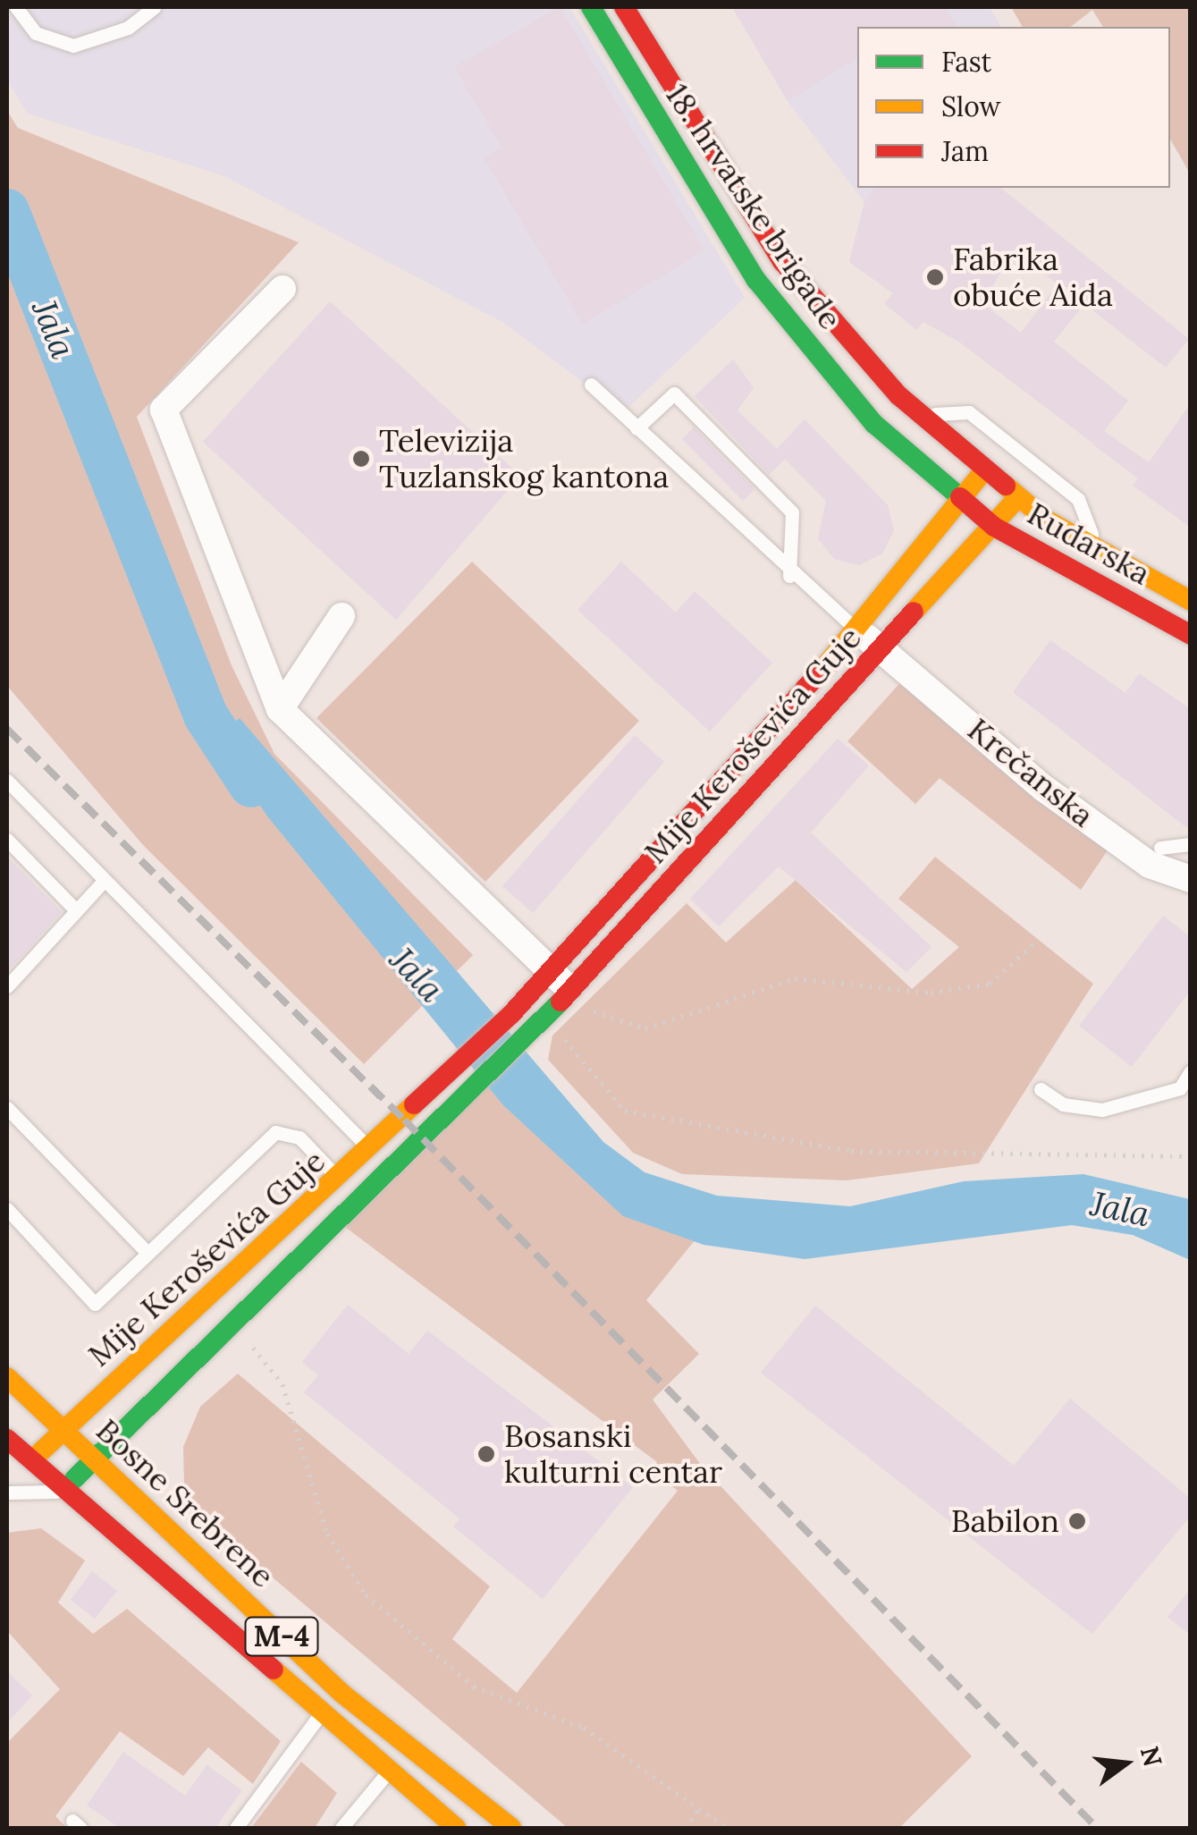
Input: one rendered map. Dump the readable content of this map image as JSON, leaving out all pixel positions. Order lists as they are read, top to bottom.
{
  "streets": {
    "main road": [
      "18. hrvatske brigade",
      "Rudarska",
      "Mije Keroševića Guje",
      "Bosne Srebrene",
      "M-4"
    ],
    "street": ["Krečanska"]
  },
  "crossings": [
    ["18. hrvatske brigade", "Rudarska"],
    ["18. hrvatske brigade", "Mije Keroševića Guje"],
    ["Rudarska", "Mije Keroševića Guje"],
    ["Mije Keroševića Guje", "Krečanska"],
    ["Mije Keroševića Guje", "Bosne Srebrene"],
    ["Mije Keroševića Guje", "M-4"],
    ["Bosne Srebrene", "M-4"]
  ],
  "water": ["Jala"],
  "places": [
    "Fabrika obuće Aida",
    "Televizija Tuzlanskog kantona",
    "Bosanski kulturni centar",
    "Babilon"
  ],
  "legend": ["Fast", "Slow", "Jam"],
  "north": "right"
}
